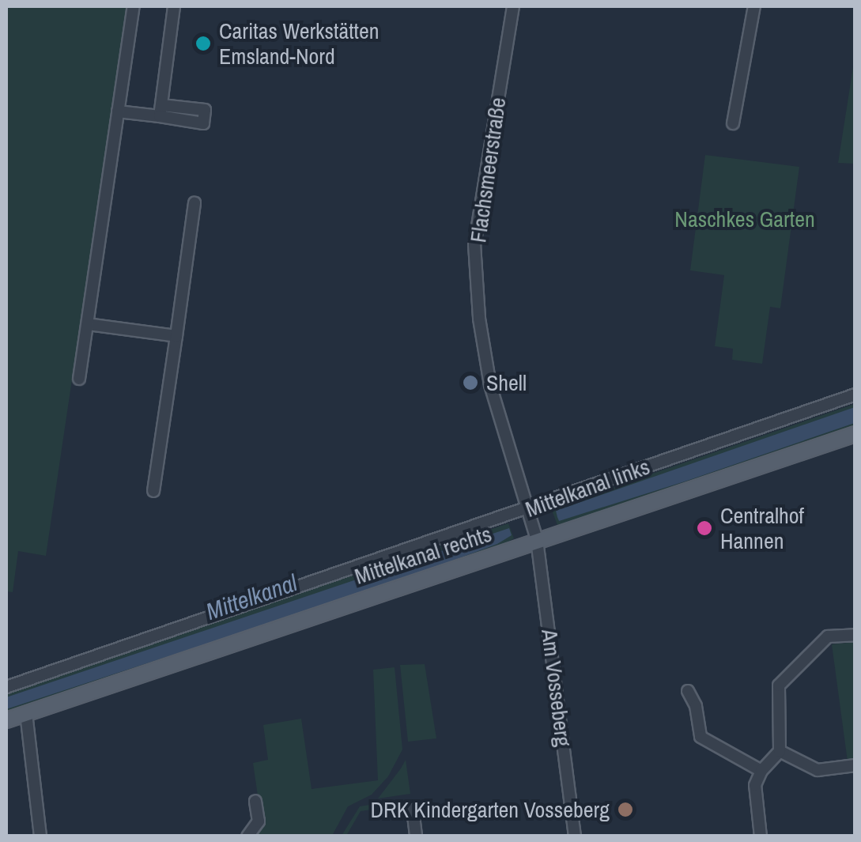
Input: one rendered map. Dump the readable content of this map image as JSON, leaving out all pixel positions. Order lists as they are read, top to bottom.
{
  "streets": {
    "main road": ["Mittelkanal rechts"],
    "street": ["Flachsmeerstraße", "Mittelkanal links", "Am Vosseberg"]
  },
  "crossings": [
    ["Flachsmeerstraße", "Mittelkanal links"],
    ["Flachsmeerstraße", "Mittelkanal rechts"],
    ["Flachsmeerstraße", "Am Vosseberg"],
    ["Mittelkanal links", "Mittelkanal rechts"],
    ["Mittelkanal links", "Am Vosseberg"],
    ["Mittelkanal rechts", "Am Vosseberg"]
  ],
  "water": ["Mittelkanal"],
  "parks": ["Naschkes Garten"],
  "places": [
    "Caritas Werkstätten Emsland-Nord",
    "Shell",
    "Centralhof Hannen",
    "DRK Kindergarten Vosseberg"
  ]
}
